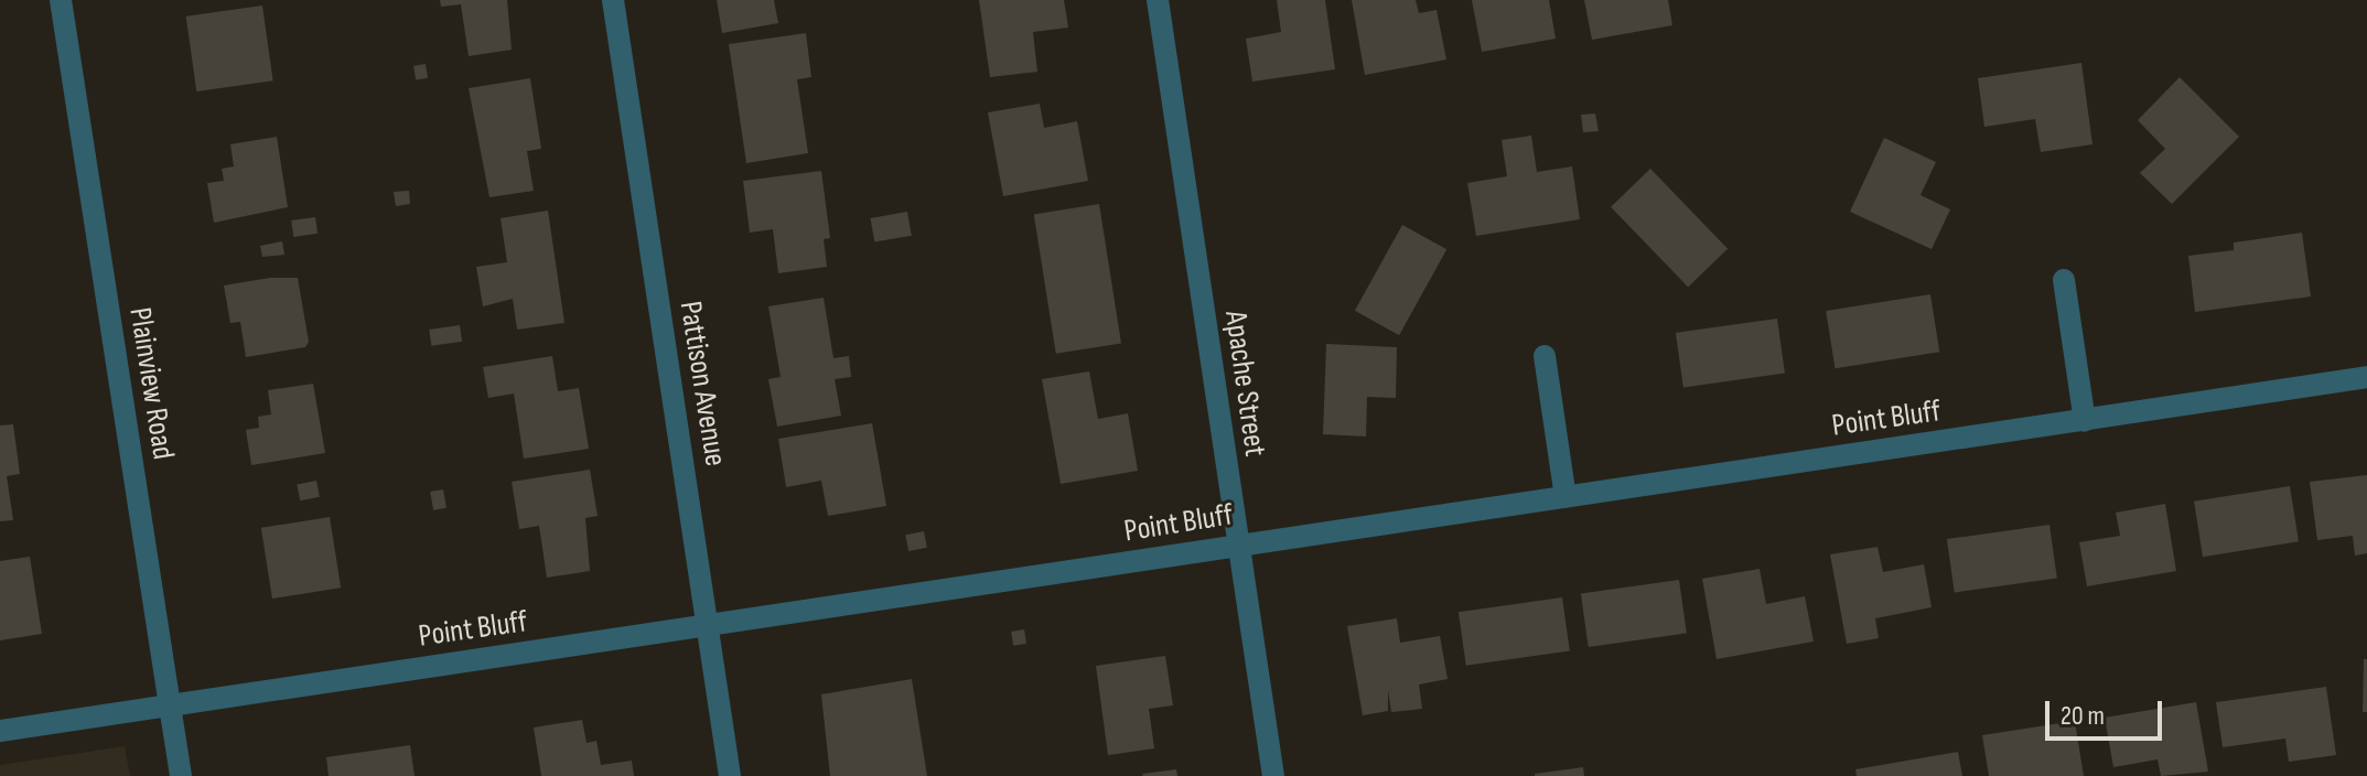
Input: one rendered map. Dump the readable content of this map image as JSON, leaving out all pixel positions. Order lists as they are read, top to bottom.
{
  "streets": {
    "street": [
      "Plainview Road",
      "Pattison Avenue",
      "Apache Street",
      "Point Bluff"
    ]
  },
  "crossings": [
    ["Plainview Road", "Point Bluff"],
    ["Pattison Avenue", "Point Bluff"],
    ["Apache Street", "Point Bluff"]
  ],
  "scale_bar": "20 m"
}
